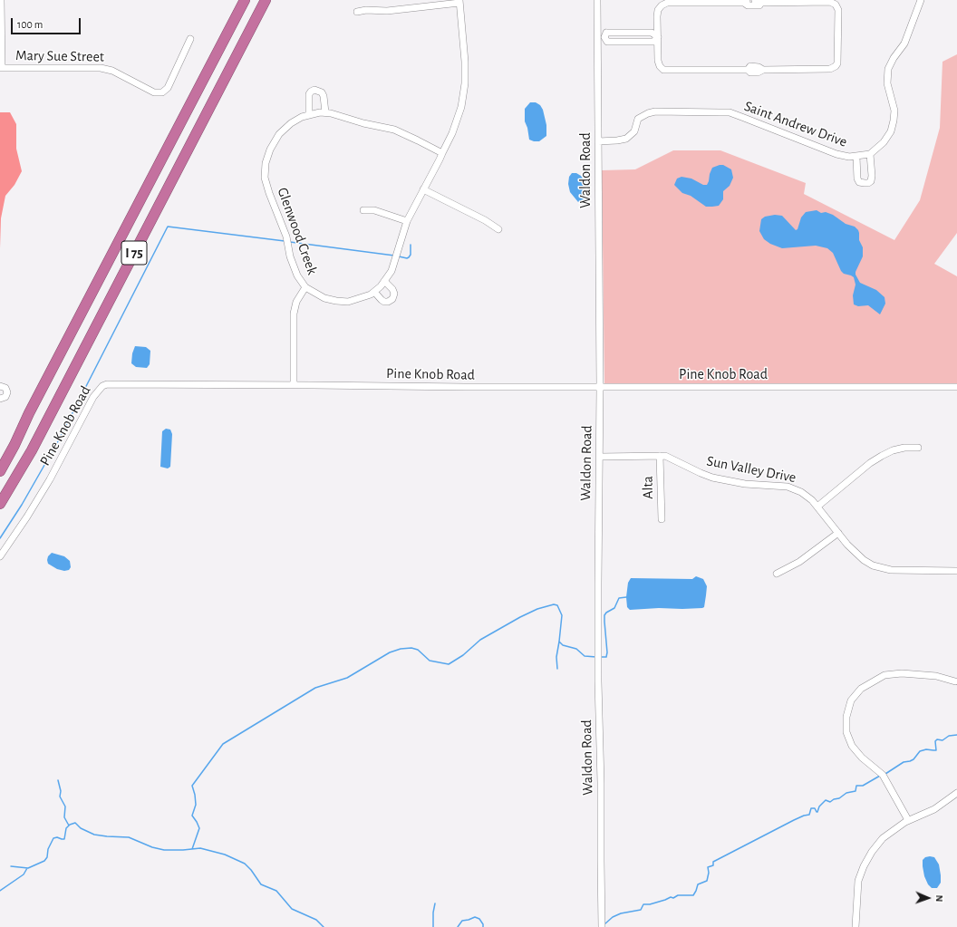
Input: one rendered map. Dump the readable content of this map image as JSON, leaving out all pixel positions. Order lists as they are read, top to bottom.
{
  "streets": {
    "highway": ["I 75"],
    "street": [
      "Mary Sue Street",
      "Saint Andrew Drive",
      "Waldon Road",
      "Glenwood Creek",
      "Pine Knob Road",
      "Sun Valley Drive",
      "Alta"
    ]
  },
  "crossings": [
    ["Saint Andrew Drive", "Waldon Road"],
    ["Waldon Road", "Pine Knob Road"],
    ["Waldon Road", "Sun Valley Drive"],
    ["Sun Valley Drive", "Alta"]
  ],
  "scale_bar": "100 m",
  "north": "right"
}
